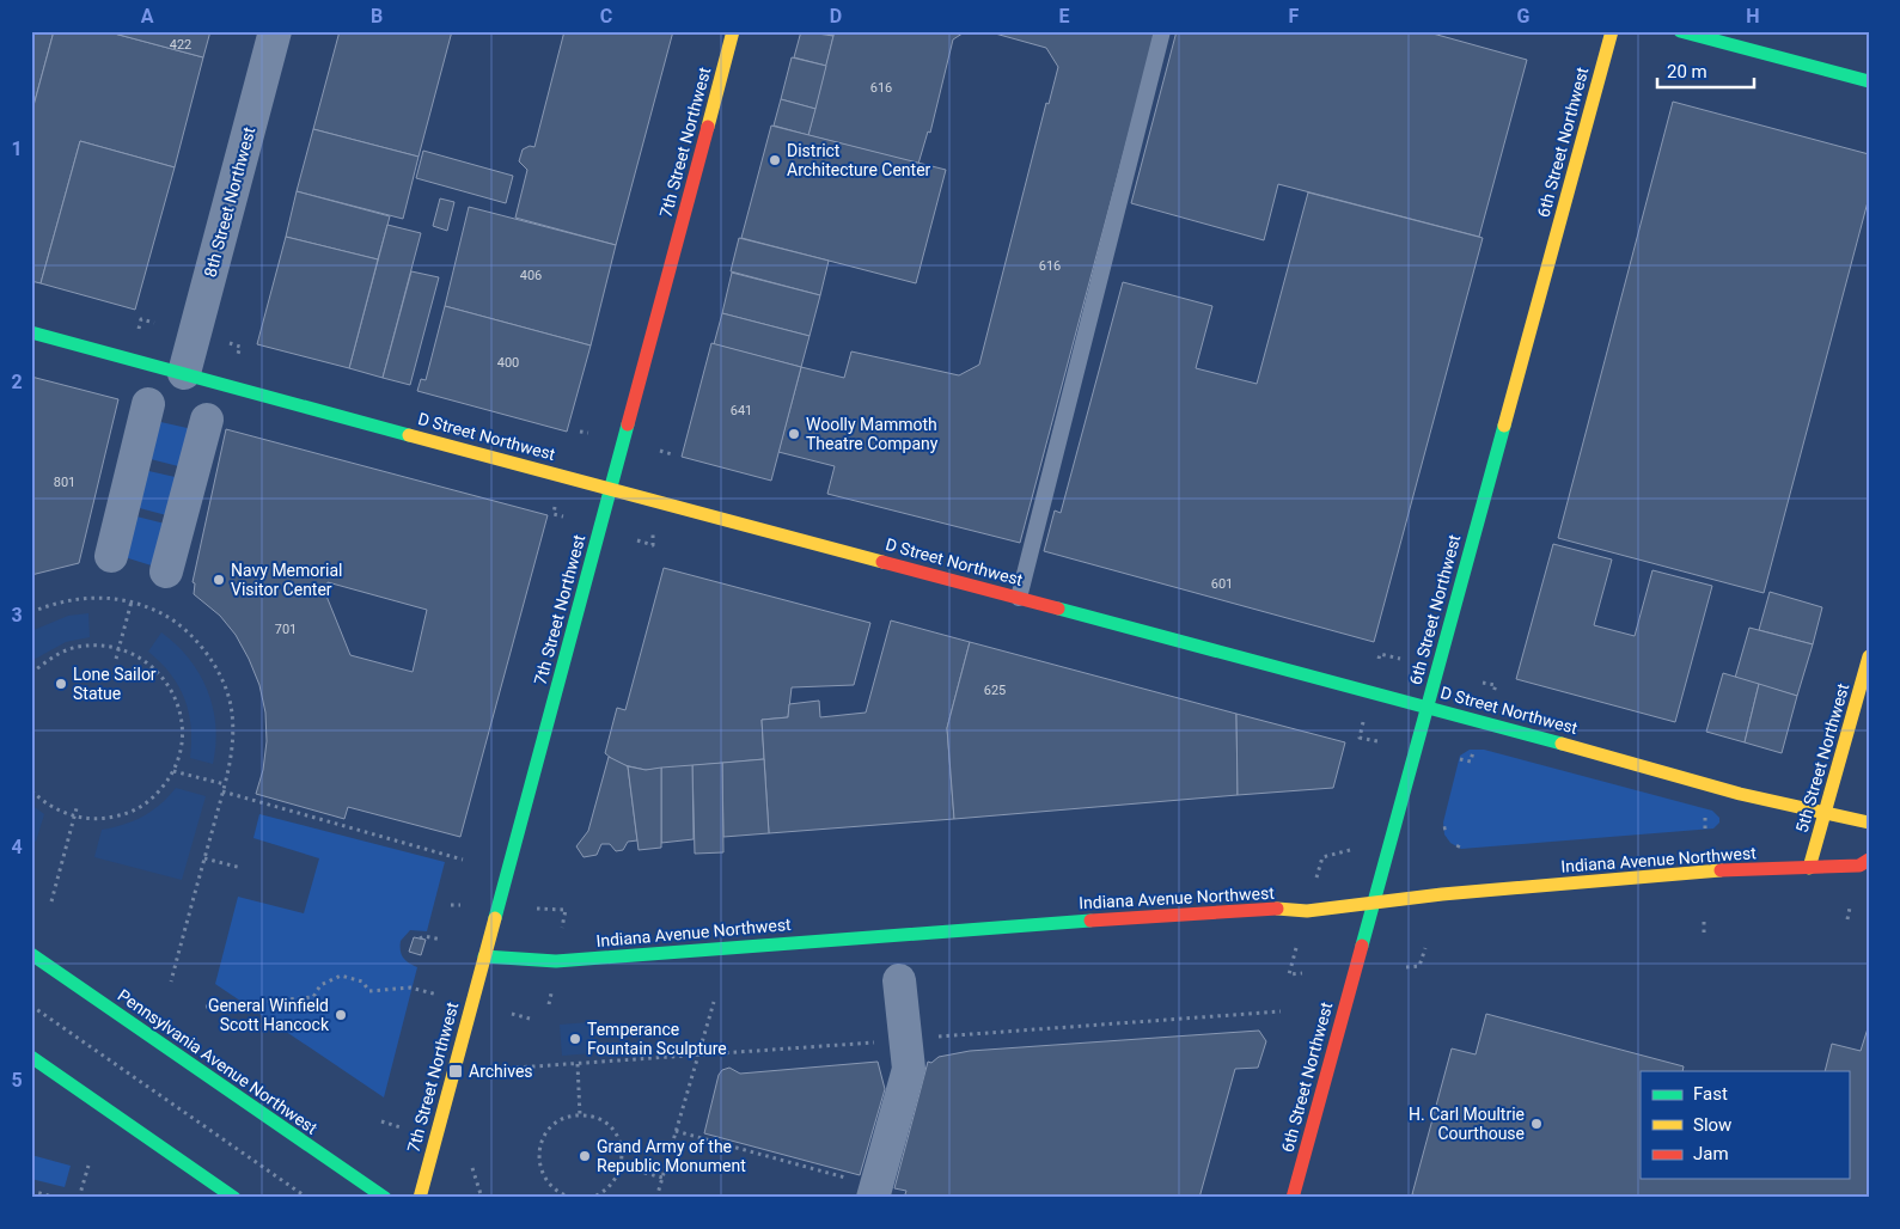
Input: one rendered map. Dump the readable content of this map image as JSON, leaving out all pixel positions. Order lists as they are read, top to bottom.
{
  "streets": {
    "main road": [
      "7th Street Northwest",
      "6th Street Northwest",
      "D Street Northwest",
      "5th Street Northwest",
      "Indiana Avenue Northwest",
      "Pennsylvania Avenue Northwest"
    ],
    "street": ["8th Street Northwest"]
  },
  "crossings": [
    ["7th Street Northwest", "D Street Northwest"],
    ["7th Street Northwest", "Indiana Avenue Northwest"],
    ["6th Street Northwest", "D Street Northwest"],
    ["6th Street Northwest", "Indiana Avenue Northwest"],
    ["8th Street Northwest", "D Street Northwest"],
    ["D Street Northwest", "5th Street Northwest"],
    ["5th Street Northwest", "Indiana Avenue Northwest"]
  ],
  "places": {
    "other": [
      "District Architecture Center",
      "Woolly Mammoth Theatre Company",
      "Navy Memorial Visitor Center",
      "Lone Sailor Statue",
      "General Winfield Scott Hancock",
      "Temperance Fountain Sculpture",
      "H. Carl Moultrie Courthouse",
      "Grand Army of the Republic Monument"
    ],
    "transit": ["Archives"]
  },
  "house_numbers": [
    "422",
    "616",
    "616",
    "406",
    "400",
    "641",
    "801",
    "601",
    "701",
    "625"
  ],
  "legend": ["Fast", "Slow", "Jam"],
  "scale_bar": "20 m",
  "grid": {
    "columns": [
      "A",
      "B",
      "C",
      "D",
      "E",
      "F",
      "G",
      "H"
    ],
    "rows": [
      "1",
      "2",
      "3",
      "4",
      "5"
    ]
  }
}
